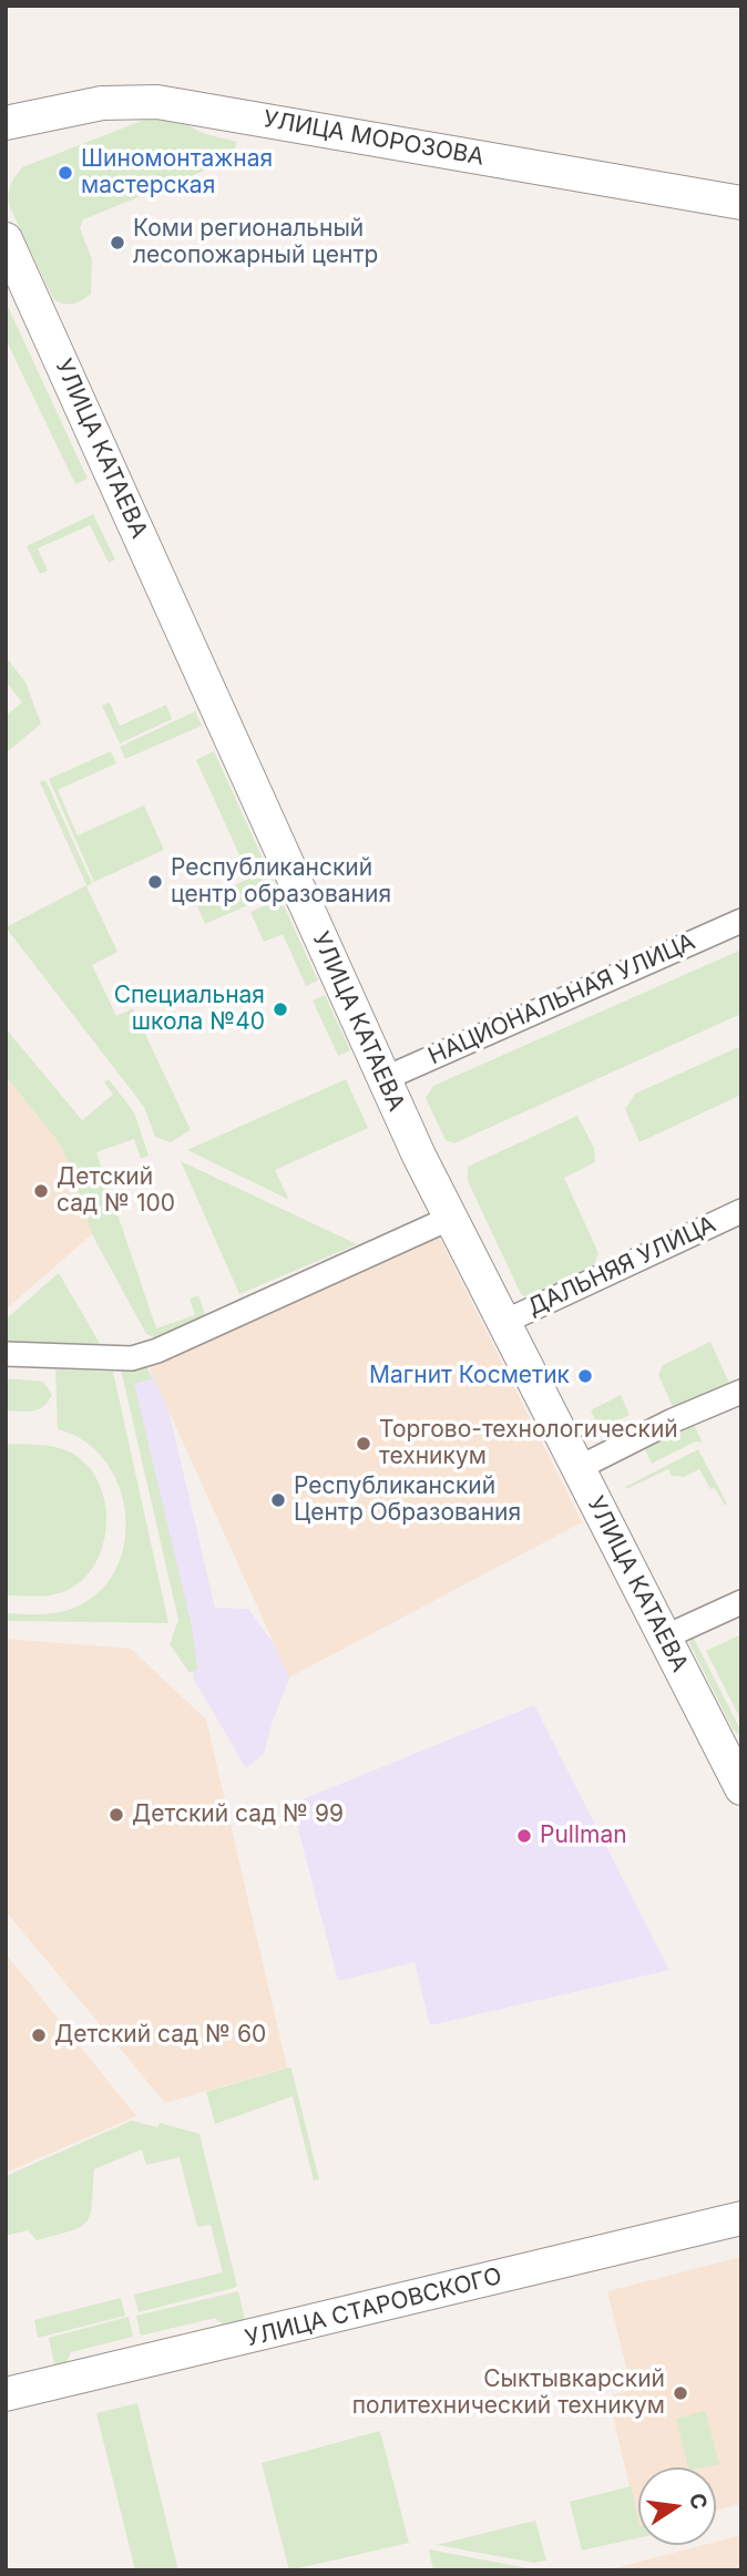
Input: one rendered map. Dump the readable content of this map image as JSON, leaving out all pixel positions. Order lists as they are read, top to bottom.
{
  "streets": {
    "street": [
      "УЛИЦА МОРОЗОВА",
      "УЛИЦА КАТАЕВА",
      "НАЦИОНАЛЬНАЯ УЛИЦА",
      "ДАЛЬНЯЯ УЛИЦА",
      "УЛИЦА СТАРОВСКОГО"
    ]
  },
  "crossings": [
    ["УЛИЦА КАТАЕВА", "НАЦИОНАЛЬНАЯ УЛИЦА"],
    ["УЛИЦА КАТАЕВА", "ДАЛЬНЯЯ УЛИЦА"]
  ],
  "places": [
    "Шиномонтажная мастерская",
    "Коми региональный лесопожарный центр",
    "Республиканский центр образования",
    "Специальная школа №40",
    "Детский сад № 100",
    "Магнит Косметик",
    "Торгово-технологический техникум",
    "Республиканский Центр Образования",
    "Детский сад № 99",
    "Pullman",
    "Детский сад № 60",
    "Сыктывкарский политехнический техникум"
  ],
  "north": "right"
}
